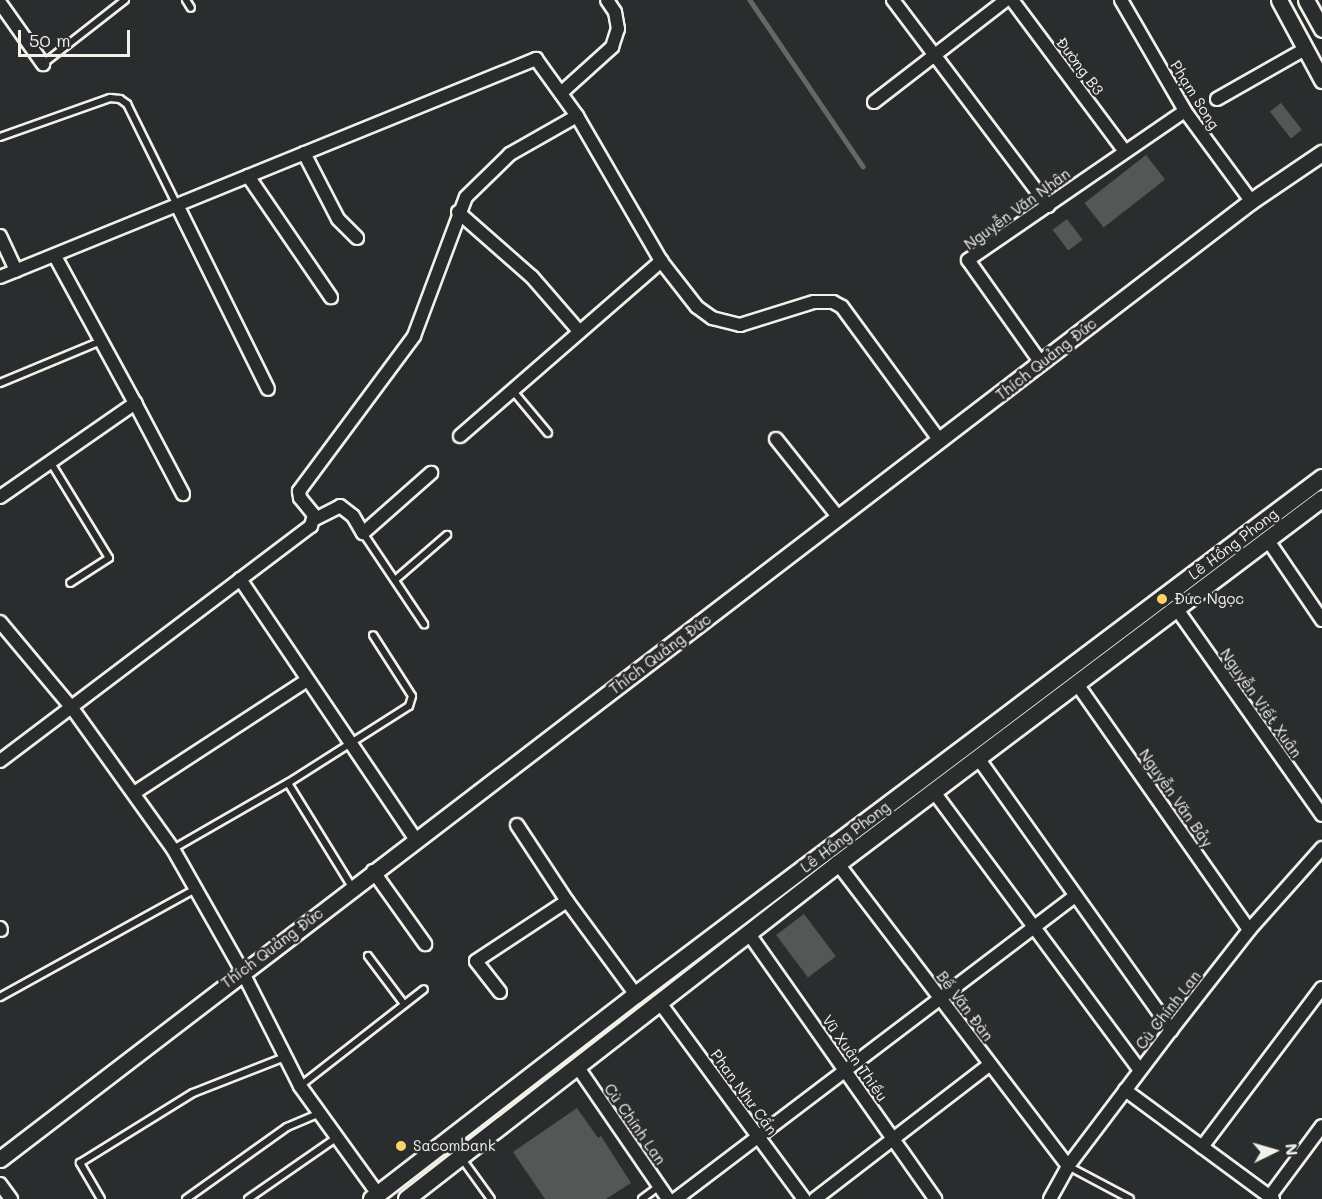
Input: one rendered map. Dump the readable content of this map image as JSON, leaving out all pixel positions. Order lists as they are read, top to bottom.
{
  "streets": {
    "main road": ["Lê Hồng Phong"],
    "street": [
      "Đường B3",
      "Phạm Song",
      "Nguyễn Văn Nhân",
      "Thích Quảng Đức",
      "Nguyễn Viết Xuân",
      "Nguyễn Văn Bảy",
      "Bế Văn Đàn",
      "Cù Chính Lan",
      "Vũ Xuân Thiều",
      "Phan Như Cẩn"
    ]
  },
  "crossings": [
    ["Đường B3", "Nguyễn Văn Nhân"],
    ["Phạm Song", "Nguyễn Văn Nhân"],
    ["Phạm Song", "Thích Quảng Đức"],
    ["Nguyễn Văn Nhân", "Thích Quảng Đức"],
    ["Lê Hồng Phong", "Nguyễn Viết Xuân"],
    ["Lê Hồng Phong", "Nguyễn Văn Bảy"],
    ["Lê Hồng Phong", "Bế Văn Đàn"],
    ["Lê Hồng Phong", "Cù Chính Lan"],
    ["Lê Hồng Phong", "Vũ Xuân Thiều"],
    ["Lê Hồng Phong", "Phan Như Cẩn"],
    ["Nguyễn Văn Bảy", "Cù Chính Lan"],
    ["Bế Văn Đàn", "Cù Chính Lan"]
  ],
  "places": ["Đức Ngọc", "Sacombank"],
  "scale_bar": "50 m",
  "north": "right"
}
